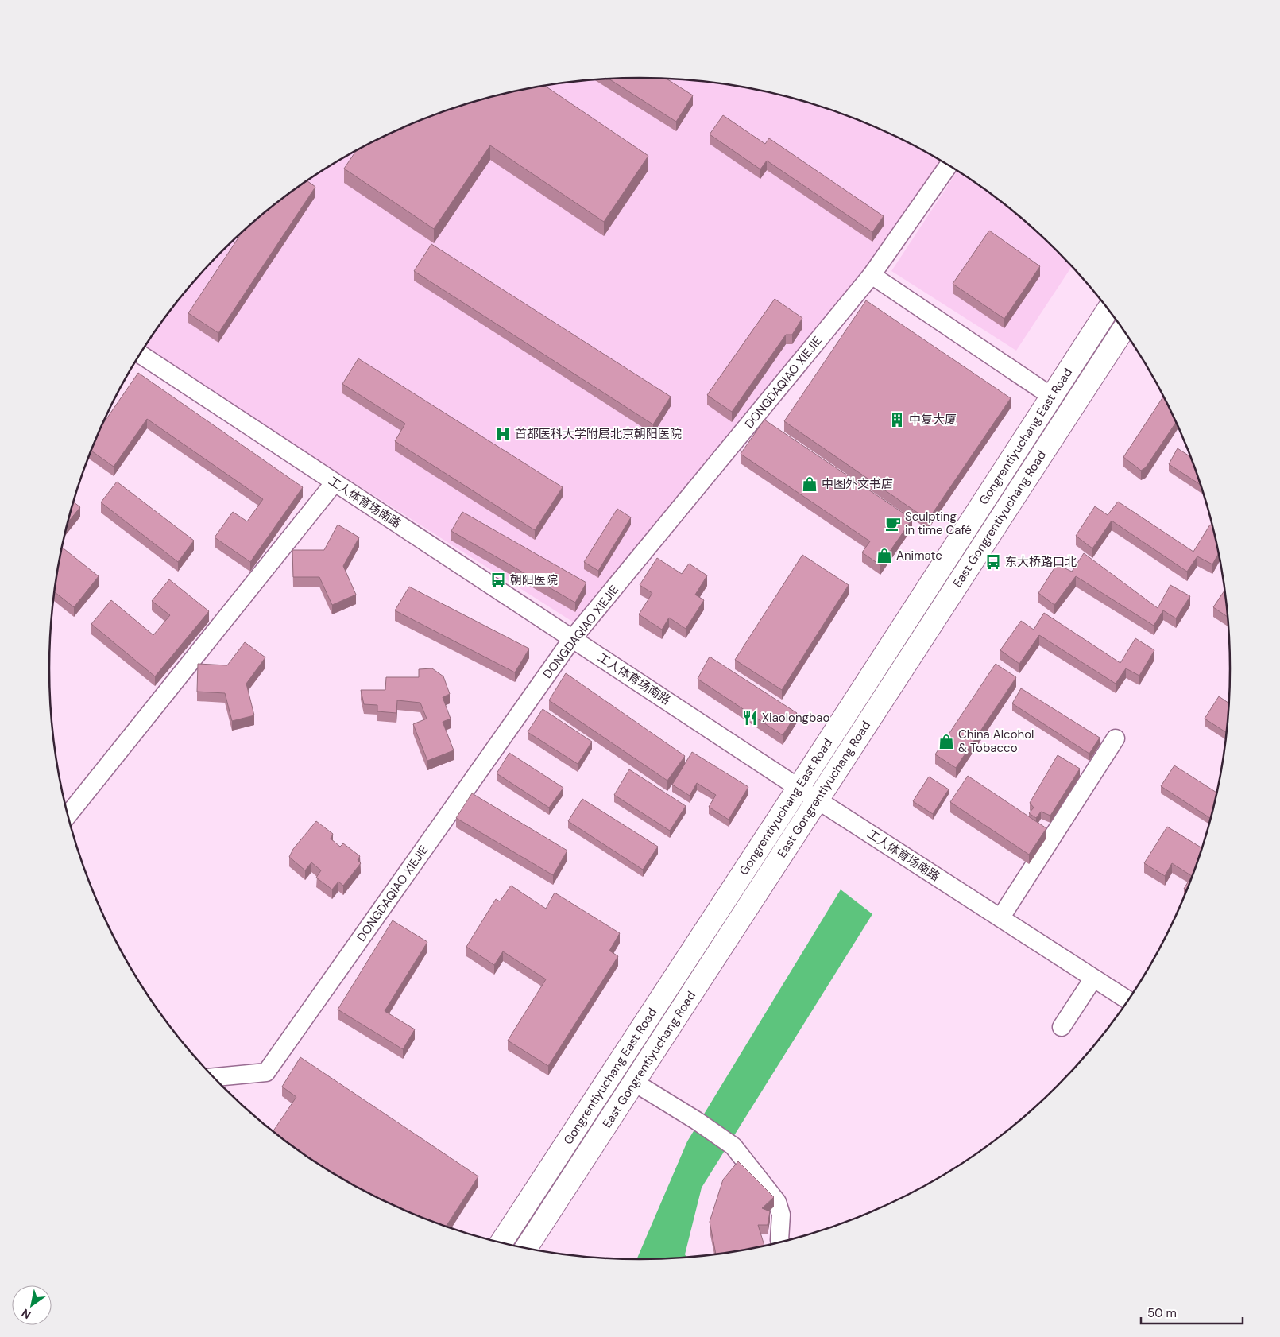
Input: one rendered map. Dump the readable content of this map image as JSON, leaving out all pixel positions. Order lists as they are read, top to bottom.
{
  "streets": {
    "main road": ["Gongrentiyuchang East Road", "East Gongrentiyuchang Road"],
    "street": ["DONGDAQIAO XIEJIE", "工人体育场南路"]
  },
  "crossings": [
    ["DONGDAQIAO XIEJIE", "工人体育场南路"],
    ["Gongrentiyuchang East Road", "工人体育场南路"],
    ["工人体育场南路", "East Gongrentiyuchang Road"]
  ],
  "places": {
    "building": ["中复大厦"],
    "hospital": ["首都医科大学附属北京朝阳医院"],
    "shop": ["中图外文书店", "Animate", "China Alcohol & Tobacco"],
    "cafe": ["Sculpting in time Café"],
    "bus stop": ["东大桥路口北", "朝阳医院"],
    "restaurant": ["Xiaolongbao"]
  },
  "scale_bar": "50 m",
  "north": "bottom left"
}
